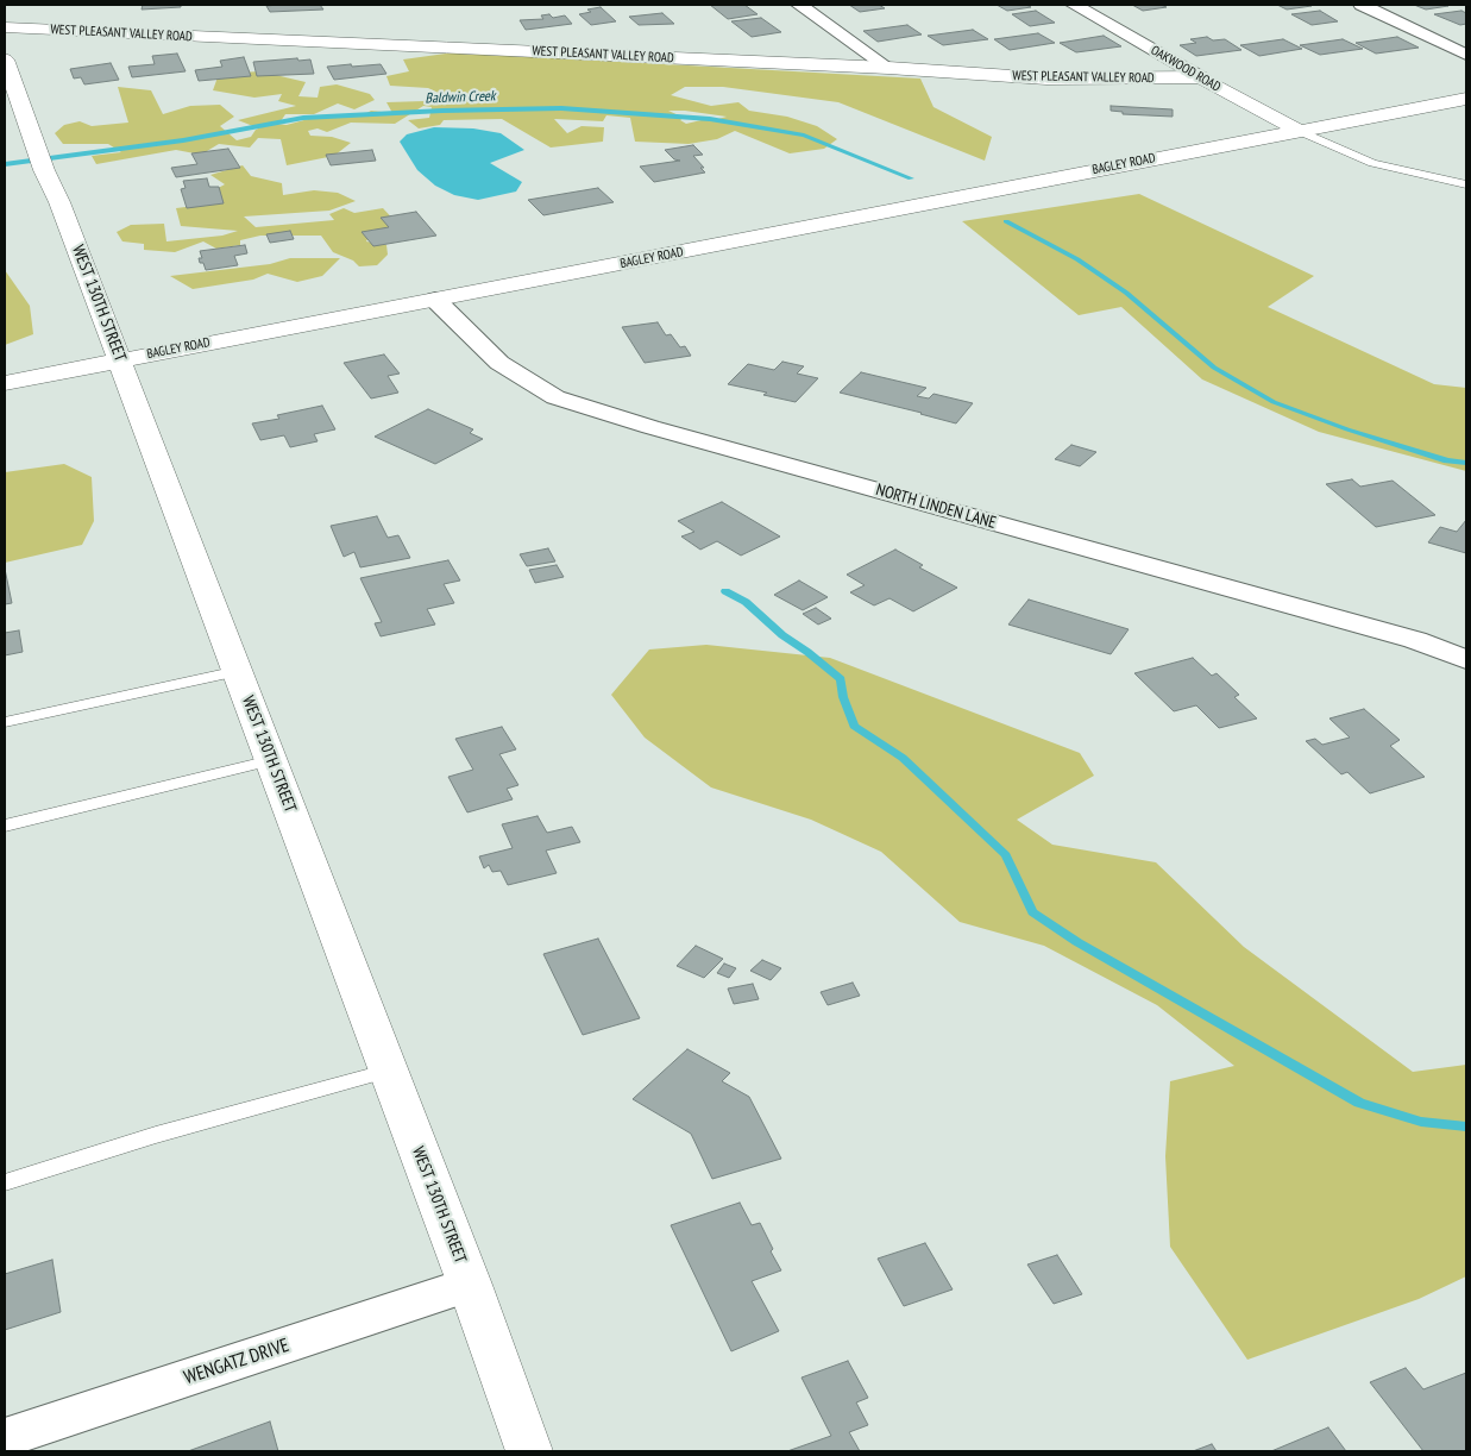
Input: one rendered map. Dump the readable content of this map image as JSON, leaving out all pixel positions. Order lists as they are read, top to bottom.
{
  "streets": {
    "main road": [
      "WEST PLEASANT VALLEY ROAD",
      "OAKWOOD ROAD",
      "BAGLEY ROAD",
      "WEST 130TH STREET"
    ],
    "street": ["NORTH LINDEN LANE", "WENGATZ DRIVE"]
  },
  "crossings": [
    ["WEST PLEASANT VALLEY ROAD", "OAKWOOD ROAD"],
    ["OAKWOOD ROAD", "BAGLEY ROAD"],
    ["BAGLEY ROAD", "WEST 130TH STREET"],
    ["BAGLEY ROAD", "NORTH LINDEN LANE"],
    ["WEST 130TH STREET", "WENGATZ DRIVE"]
  ],
  "water": ["Baldwin Creek"]
}
